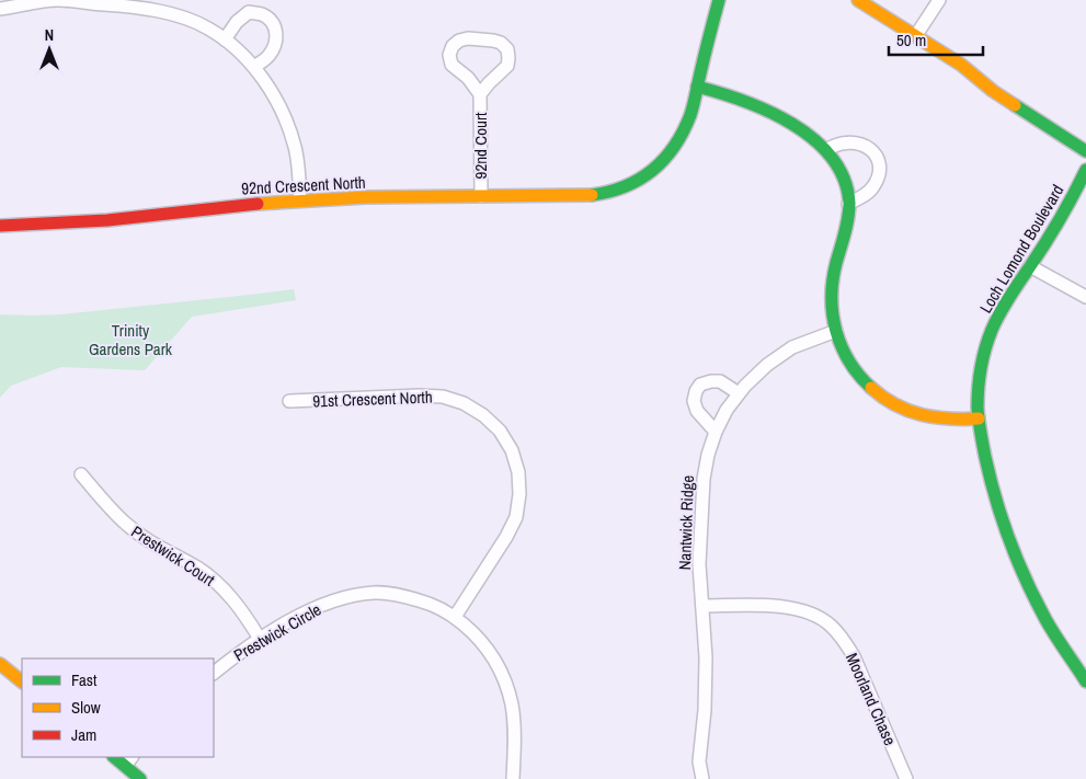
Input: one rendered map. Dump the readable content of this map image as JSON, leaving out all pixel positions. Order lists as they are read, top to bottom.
{
  "streets": {
    "street": [
      "92nd Court",
      "92nd Crescent North",
      "Loch Lomond Boulevard",
      "91st Crescent North",
      "Nantwick Ridge",
      "Prestwick Court",
      "Prestwick Circle",
      "Moorland Chase"
    ]
  },
  "crossings": [
    ["92nd Court", "92nd Crescent North"],
    ["91st Crescent North", "Prestwick Circle"],
    ["Nantwick Ridge", "Moorland Chase"],
    ["Prestwick Court", "Prestwick Circle"]
  ],
  "parks": ["Trinity Gardens Park"],
  "legend": ["Fast", "Slow", "Jam"],
  "scale_bar": "50 m",
  "north": "top"
}
